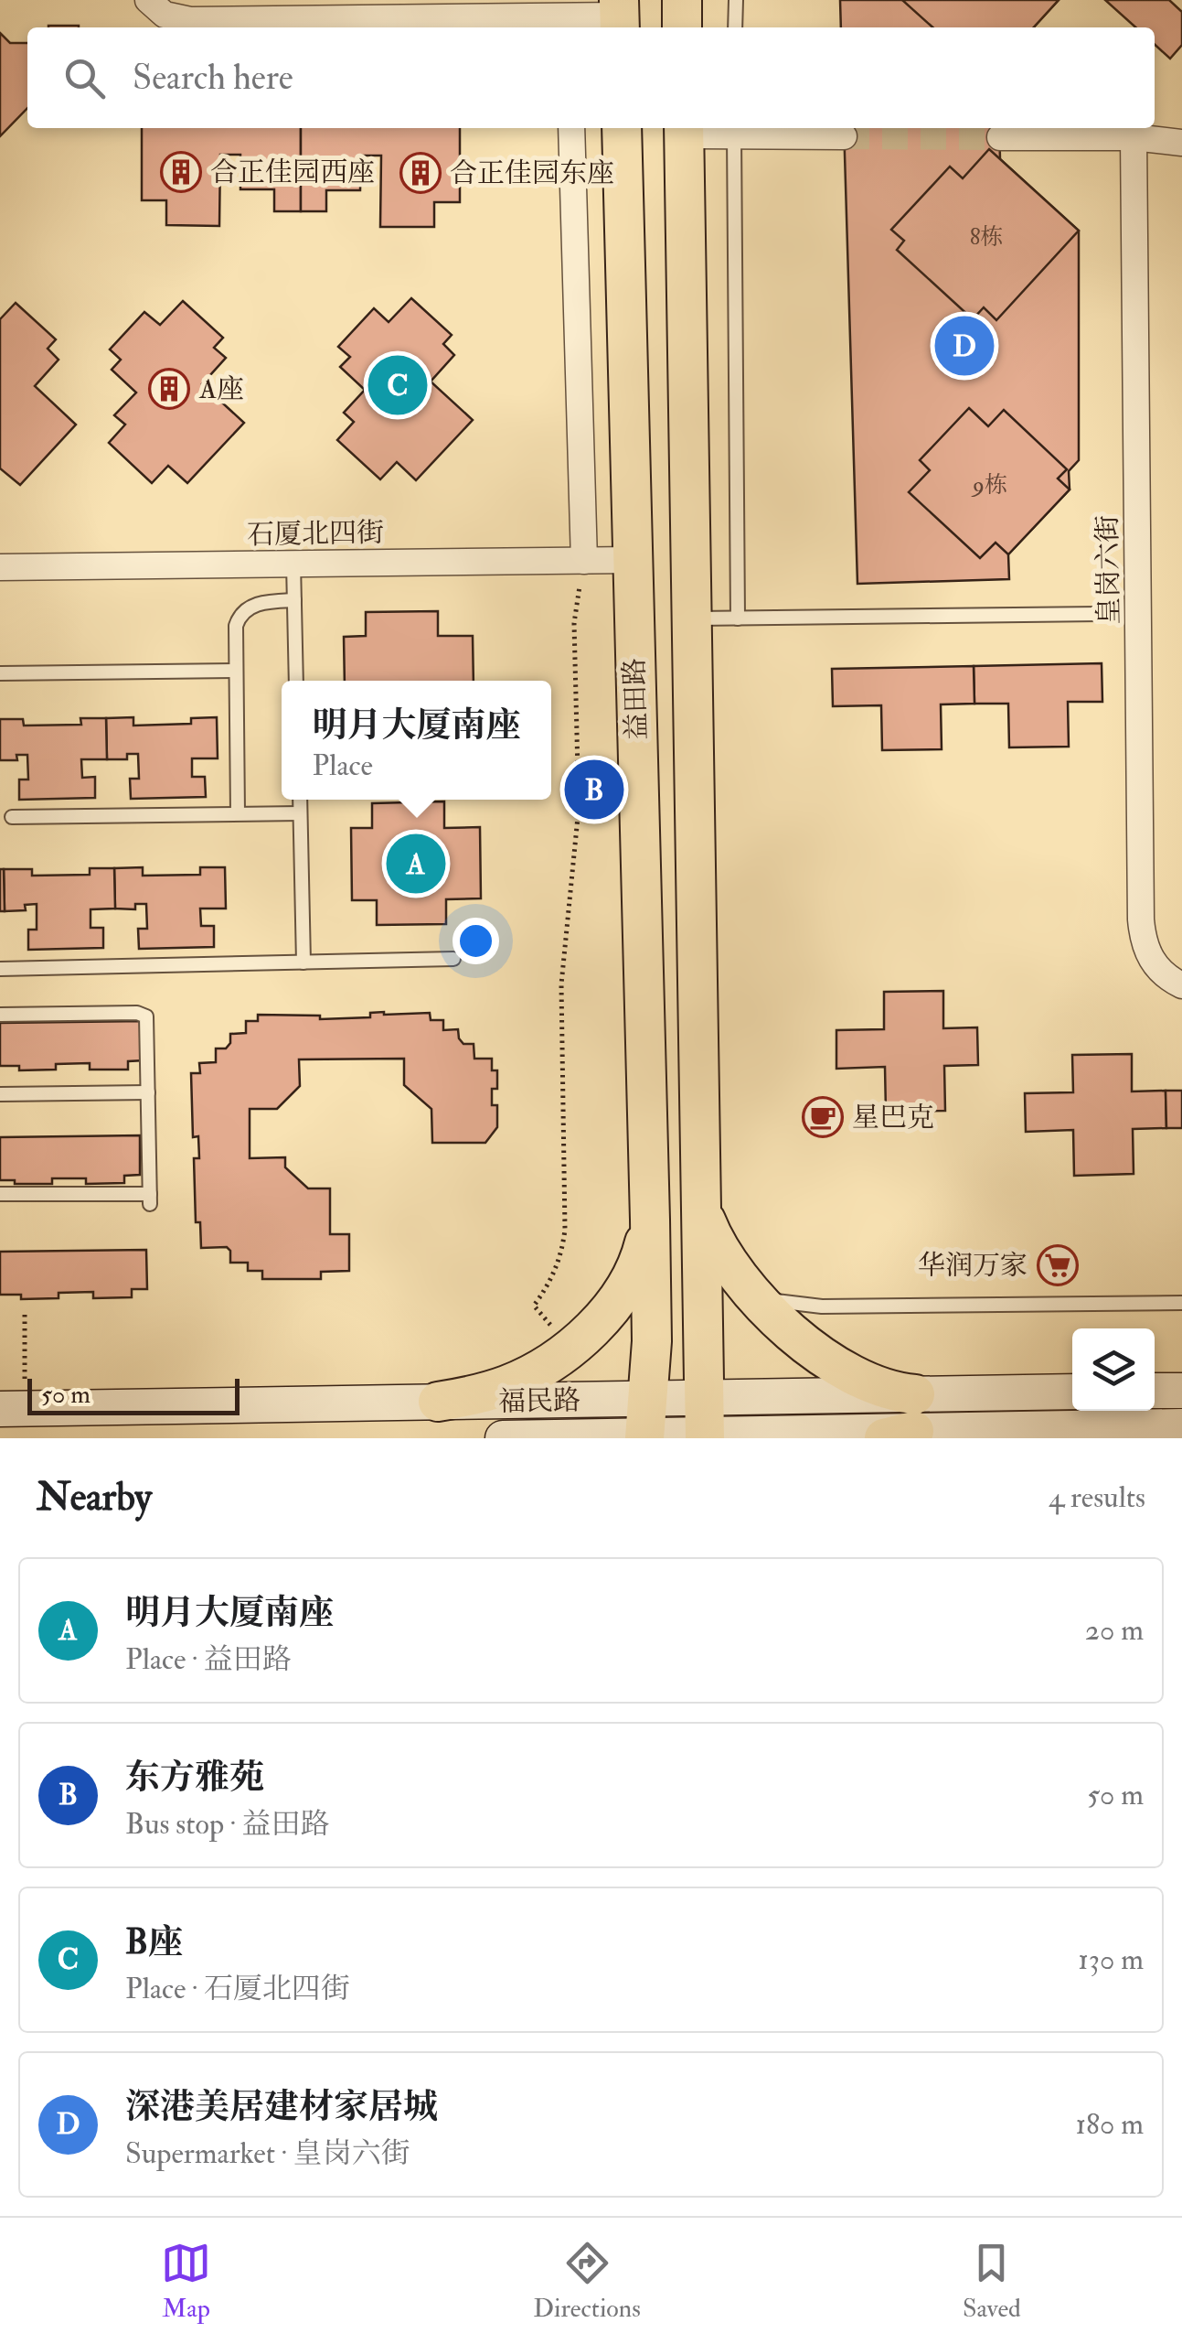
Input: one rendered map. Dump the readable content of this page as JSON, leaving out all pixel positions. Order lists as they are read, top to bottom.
{
  "streets": {
    "main road": ["益田路", "福民路"],
    "street": ["石厦北四街", "皇岗六街"]
  },
  "crossings": [
    ["石厦北四街", "益田路"],
    ["益田路", "福民路"]
  ],
  "places": {
    "building": ["合正佳园西座", "合正佳园东座", "A座"],
    "cafe": ["星巴克"],
    "supermarket": ["华润万家"]
  },
  "house_numbers": ["8栋", "9栋"],
  "scale_bar": "50 m",
  "page": {
    "search": "Search here",
    "pins": [
      "D",
      "C",
      "B",
      "A"
    ],
    "popup": ["明月大厦南座", "Place"],
    "scale": "50 m",
    "heading": ["Nearby", "4 results"],
    "list": [
      {
        "mark": "A",
        "name": "明月大厦南座",
        "note": "Place · 益田路",
        "value": "20 m"
      },
      {
        "mark": "B",
        "name": "东方雅苑",
        "note": "Bus stop · 益田路",
        "value": "50 m"
      },
      {
        "mark": "C",
        "name": "B座",
        "note": "Place · 石厦北四街",
        "value": "130 m"
      },
      {
        "mark": "D",
        "name": "深港美居建材家居城",
        "note": "Supermarket · 皇岗六街",
        "value": "180 m"
      }
    ],
    "nav": ["Map", "Directions", "Saved"]
  }
}
